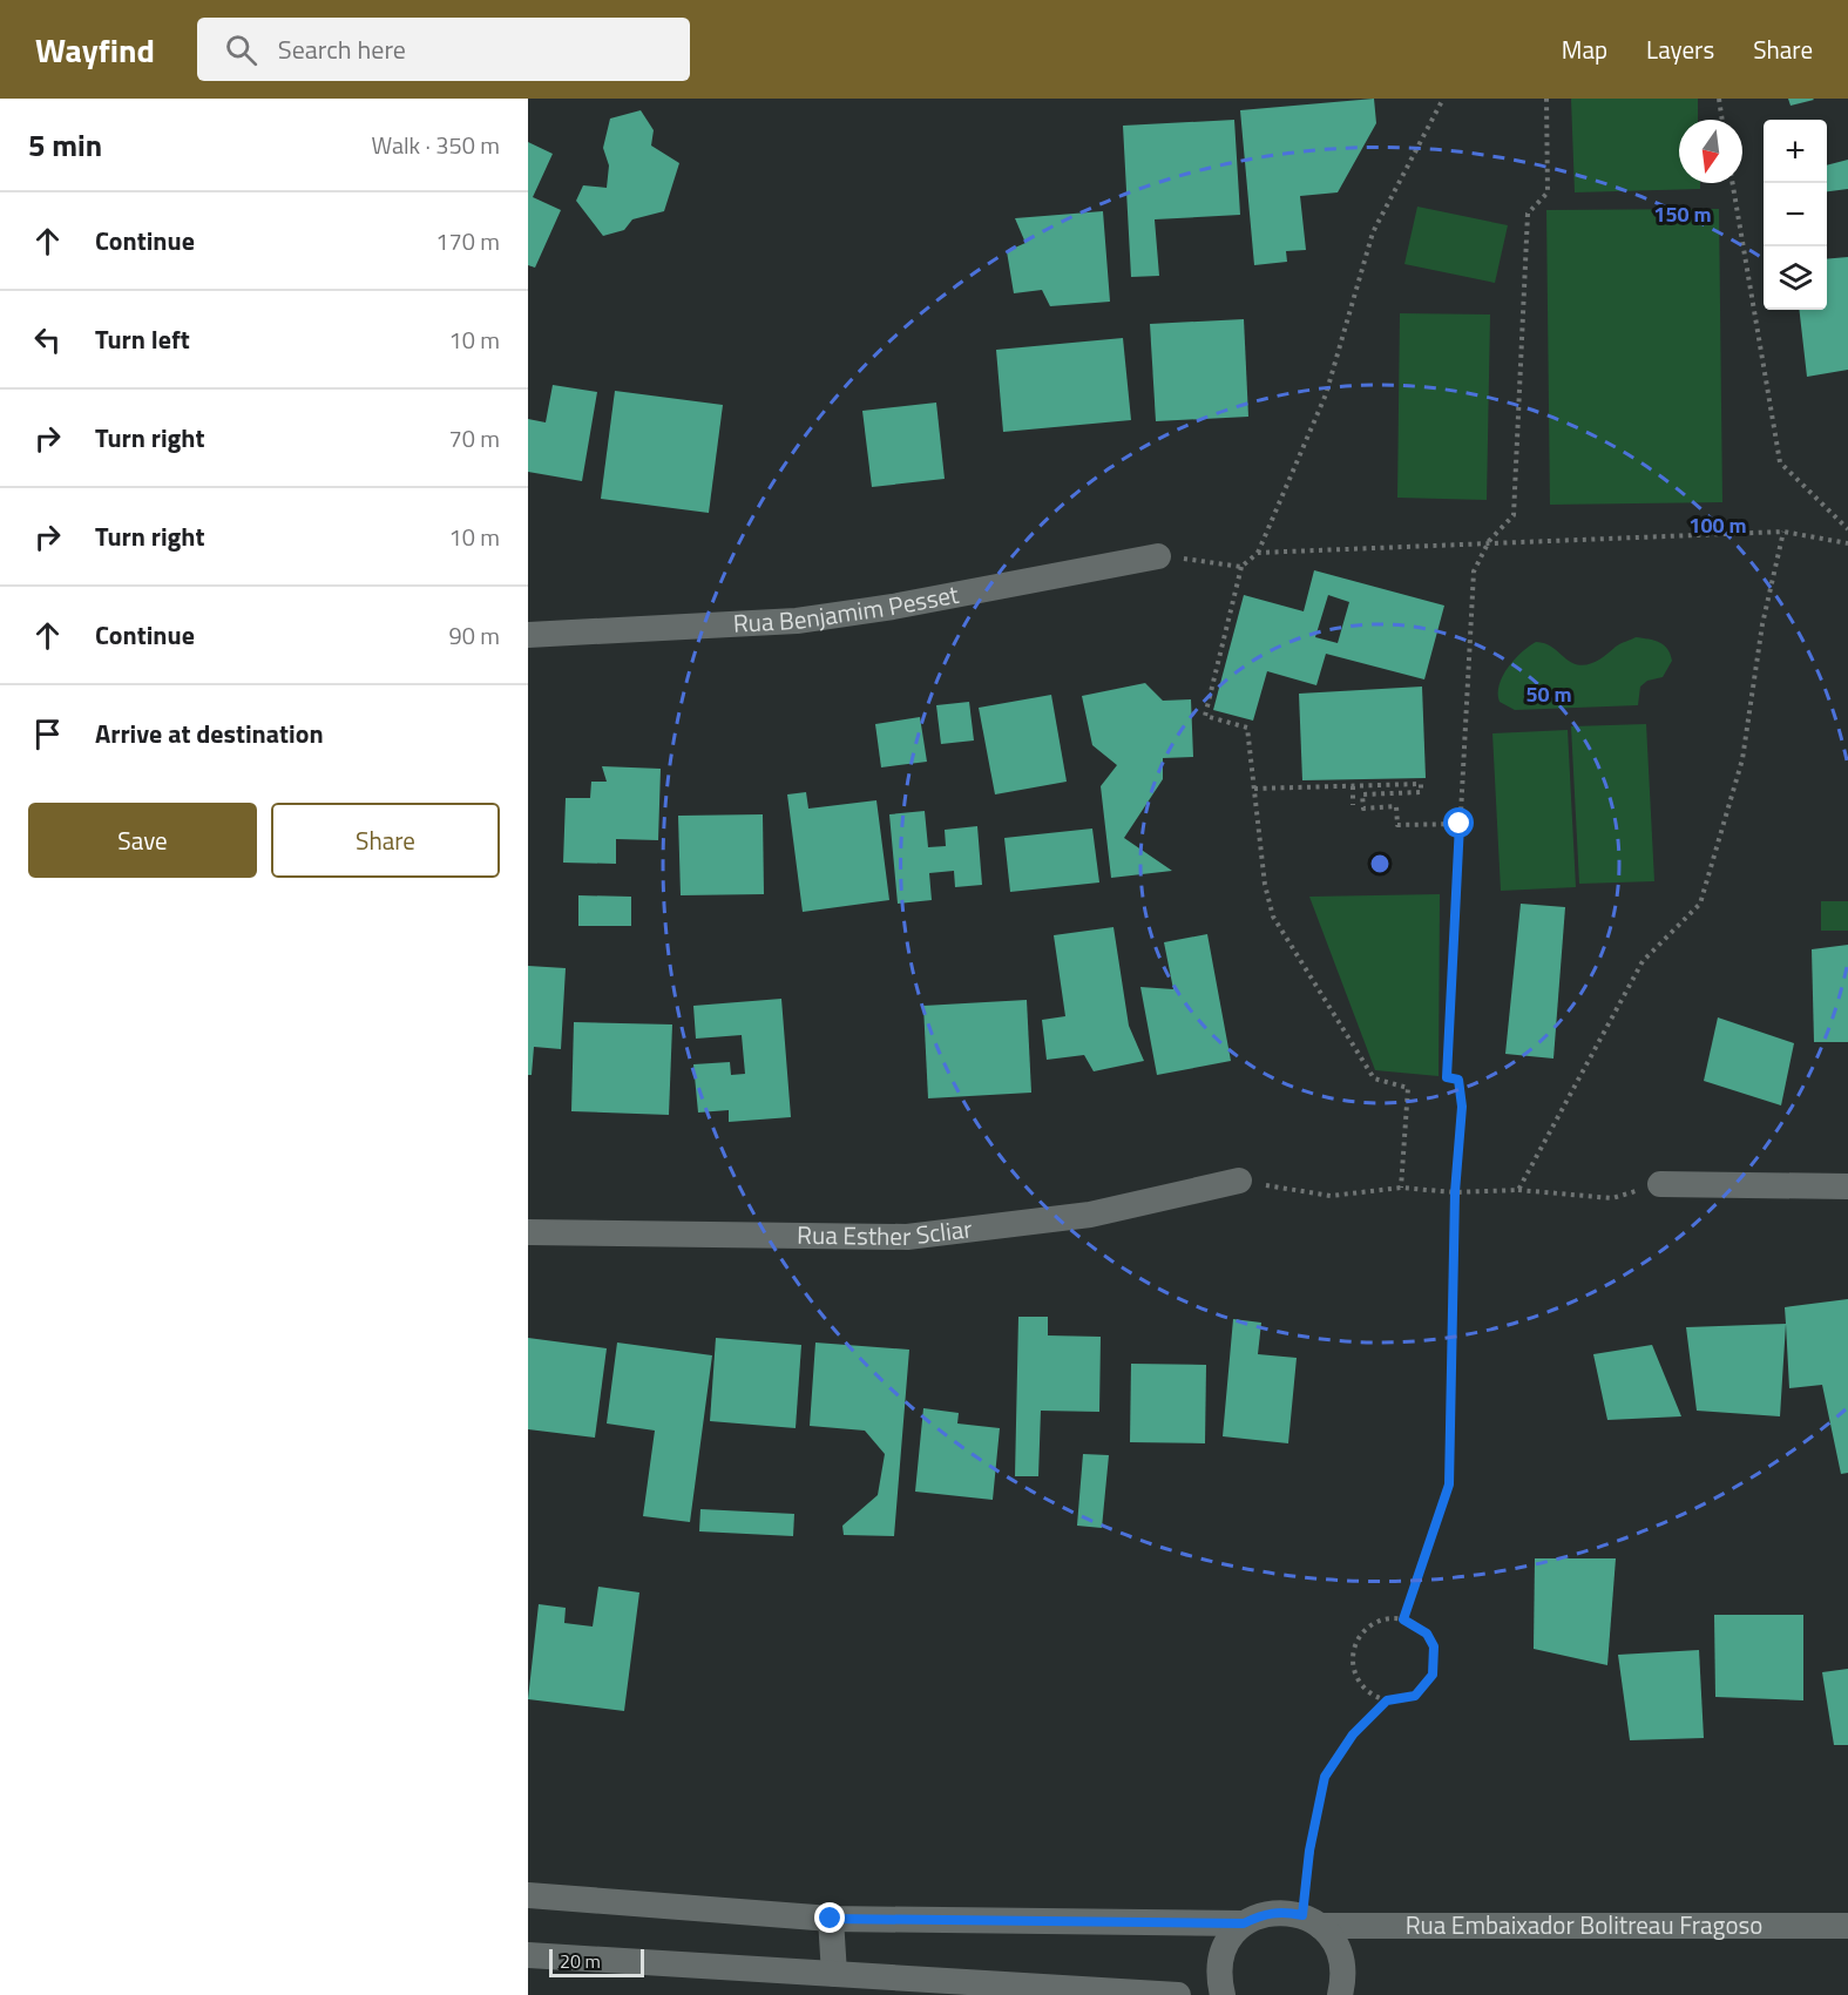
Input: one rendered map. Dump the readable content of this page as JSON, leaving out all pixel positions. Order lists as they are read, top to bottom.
{
  "streets": {
    "street": ["Rua Benjamim Pesset", "Rua Esther Scliar", "Rua Embaixador Bolitreau Fragoso"]
  },
  "scale_bar": "20 m",
  "north": "bottom",
  "page": {
    "header": "Wayfind",
    "search": "Search here",
    "nav": ["Map", "Layers", "Share"],
    "heading": ["5 min", "Walk · 350 m"],
    "map_buttons": ["+", "−"],
    "list": [
      ["Continue", "170 m"],
      ["Turn left", "10 m"],
      ["Turn right", "70 m"],
      ["Turn right", "10 m"],
      ["Continue", "90 m"],
      "Arrive at destination"
    ],
    "buttons": ["Save", "Share"],
    "scale": "20 m"
  },
  "rings": ["150 m", "100 m", "50 m"]
}
